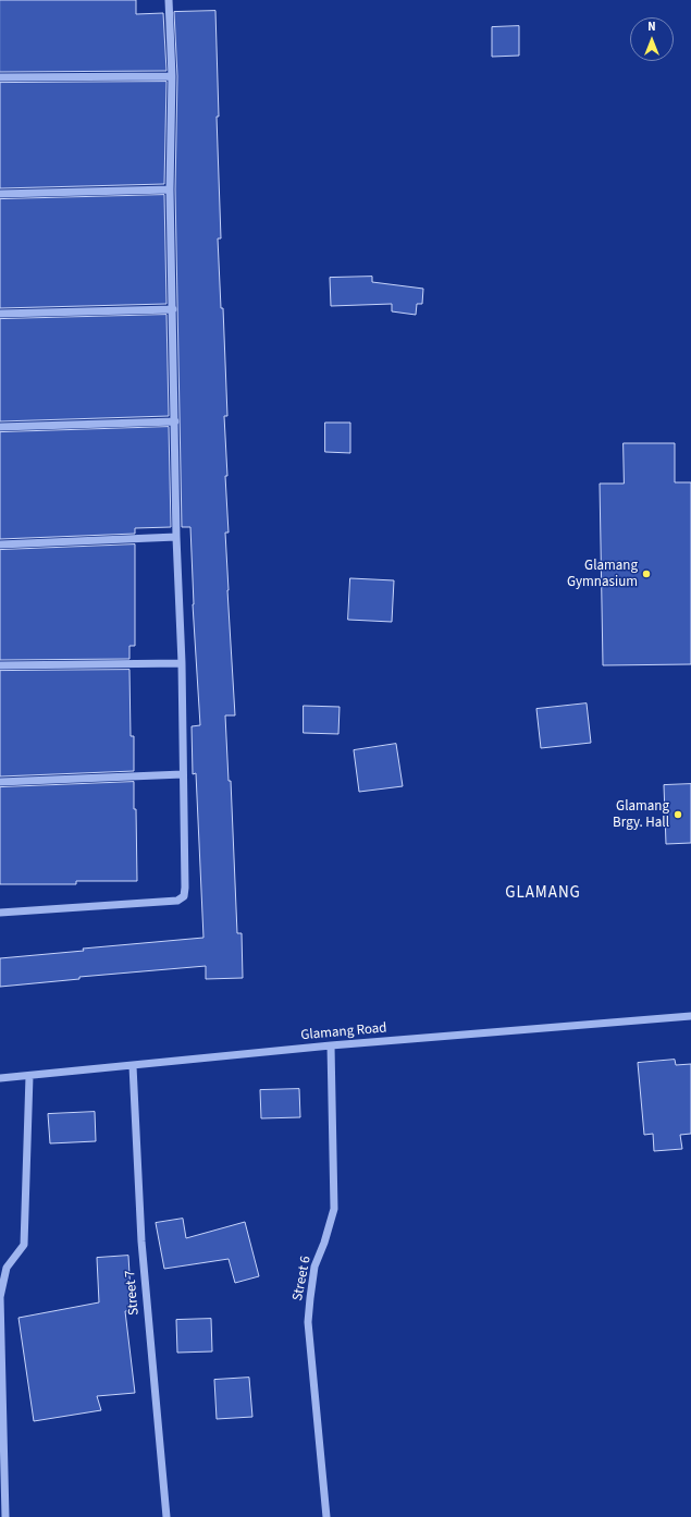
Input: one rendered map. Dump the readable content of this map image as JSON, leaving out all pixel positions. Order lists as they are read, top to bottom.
{
  "streets": {
    "street": ["Glamang Road", "Street 6", "Street 7"]
  },
  "crossings": [
    ["Glamang Road", "Street 6"],
    ["Glamang Road", "Street 7"]
  ],
  "districts": ["GLAMANG"],
  "places": ["Glamang Gymnasium", "Glamang Brgy. Hall"],
  "north": "top"
}
